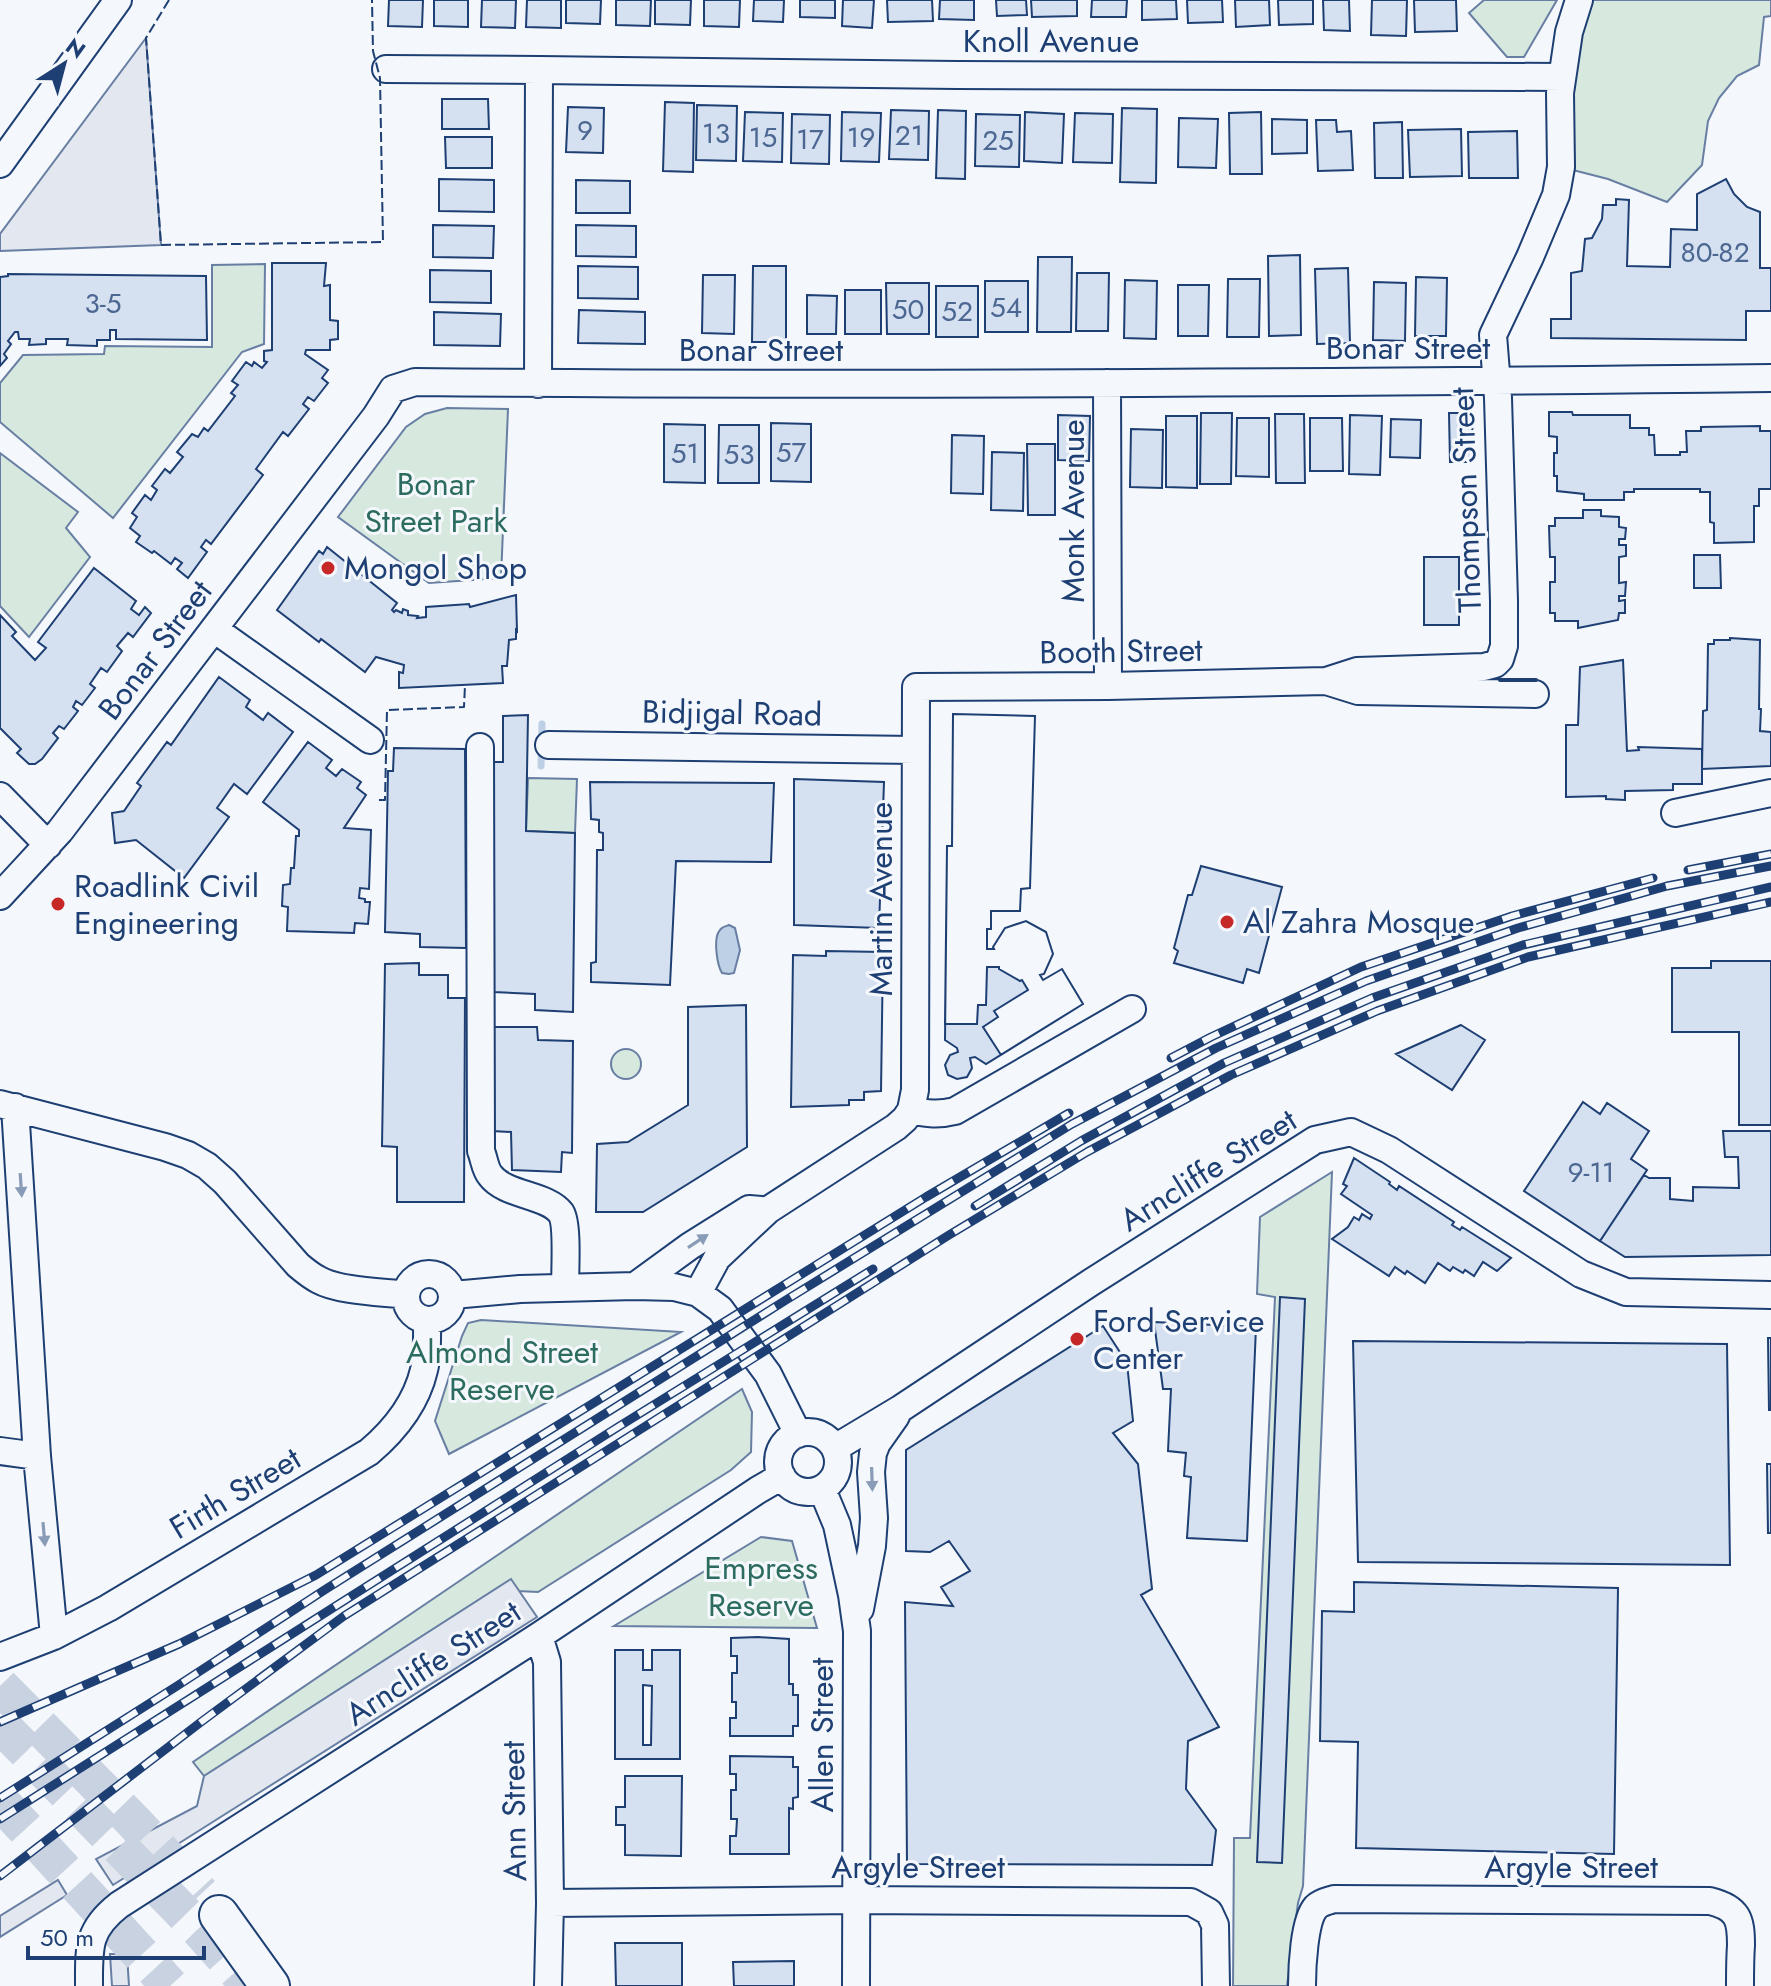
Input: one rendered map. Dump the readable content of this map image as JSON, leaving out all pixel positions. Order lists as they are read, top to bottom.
{
  "streets": {
    "street": [
      "Knoll Avenue",
      "Bonar Street",
      "Thompson Street",
      "Monk Avenue",
      "Booth Street",
      "Bidjigal Road",
      "Martin Avenue",
      "Arncliffe Street",
      "Firth Street",
      "Allen Street",
      "Ann Street",
      "Argyle Street"
    ]
  },
  "crossings": [
    ["Knoll Avenue", "Thompson Street"],
    ["Bonar Street", "Thompson Street"],
    ["Bonar Street", "Monk Avenue"],
    ["Thompson Street", "Booth Street"],
    ["Monk Avenue", "Booth Street"],
    ["Booth Street", "Martin Avenue"],
    ["Bidjigal Road", "Martin Avenue"],
    ["Arncliffe Street", "Allen Street"],
    ["Arncliffe Street", "Ann Street"],
    ["Allen Street", "Argyle Street"],
    ["Ann Street", "Argyle Street"]
  ],
  "parks": ["Bonar Street Park", "Almond Street Reserve", "Empress Reserve"],
  "places": [
    "Mongol Shop",
    "Roadlink Civil Engineering",
    "Al Zahra Mosque",
    "Ford Service Center"
  ],
  "house_numbers": [
    "9",
    "13",
    "21",
    "15",
    "19",
    "17",
    "25",
    "80-82",
    "3-5",
    "54",
    "50",
    "52",
    "57",
    "51",
    "53",
    "9-11"
  ],
  "scale_bar": "50 m",
  "north": "top right"
}
